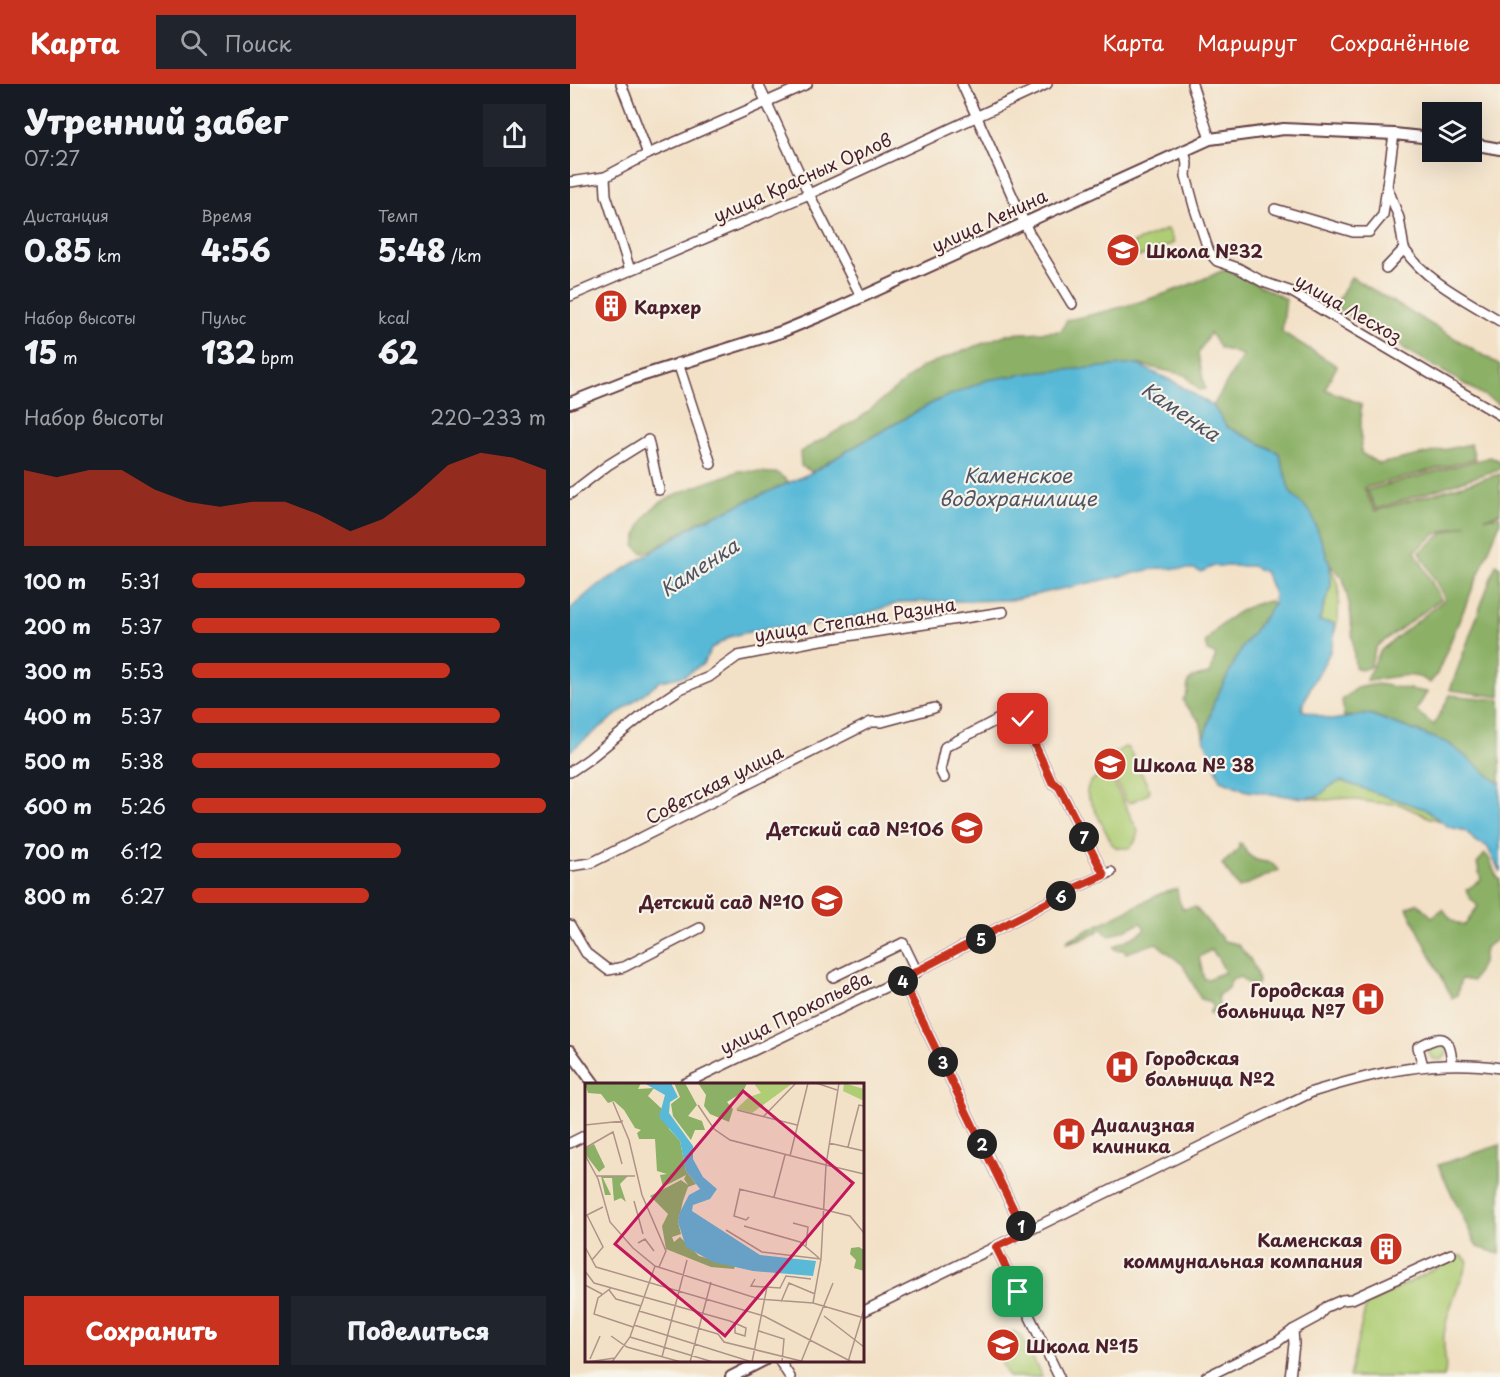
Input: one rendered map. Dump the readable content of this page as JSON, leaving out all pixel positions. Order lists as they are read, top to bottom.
{
  "streets": {
    "main road": ["улица Ленина"],
    "street": [
      "улица Красных Орлов",
      "улица Лесхоз",
      "улица Степана Разина",
      "Советская улица",
      "улица Прокопьева"
    ]
  },
  "crossings": [
    ["улица Ленина", "улица Лесхоз"]
  ],
  "water": ["Каменка", "Каменское водохранилище"],
  "places": {
    "school or university": [
      "Школа №32",
      "Школа № 38",
      "Детский сад №106",
      "Детский сад №10",
      "Школа №15"
    ],
    "building": ["Кархер", "Каменская коммунальная компания"],
    "hospital": ["Городская больница №7", "Городская больница №2", "Диализная клиника"]
  },
  "page": {
    "header": "Карта",
    "search": "Поиск",
    "nav": ["Карта", "Маршрут", "Сохранённые"],
    "heading": ["Утренний забег", "07:27"],
    "stats": [
      ["Дистанция", "0.85 km"],
      ["Время", "4:56"],
      ["Темп", "5:48 /km"],
      ["Набор высоты", "15 m"],
      ["Пульс", "132 bpm"],
      ["kcal", "62"]
    ],
    "chart": ["Набор высоты", "220–233 m"],
    "list": [
      {
        "name": "100 m",
        "note": "5:31"
      },
      {
        "name": "200 m",
        "note": "5:37"
      },
      {
        "name": "300 m",
        "note": "5:53"
      },
      {
        "name": "400 m",
        "note": "5:37"
      },
      {
        "name": "500 m",
        "note": "5:38"
      },
      {
        "name": "600 m",
        "note": "5:26"
      },
      {
        "name": "700 m",
        "note": "6:12"
      },
      {
        "name": "800 m",
        "note": "6:27"
      }
    ],
    "pins": [
      "7",
      "6",
      "5",
      "4",
      "3",
      "2",
      "1"
    ],
    "buttons": ["Сохранить", "Поделиться"]
  }
}
